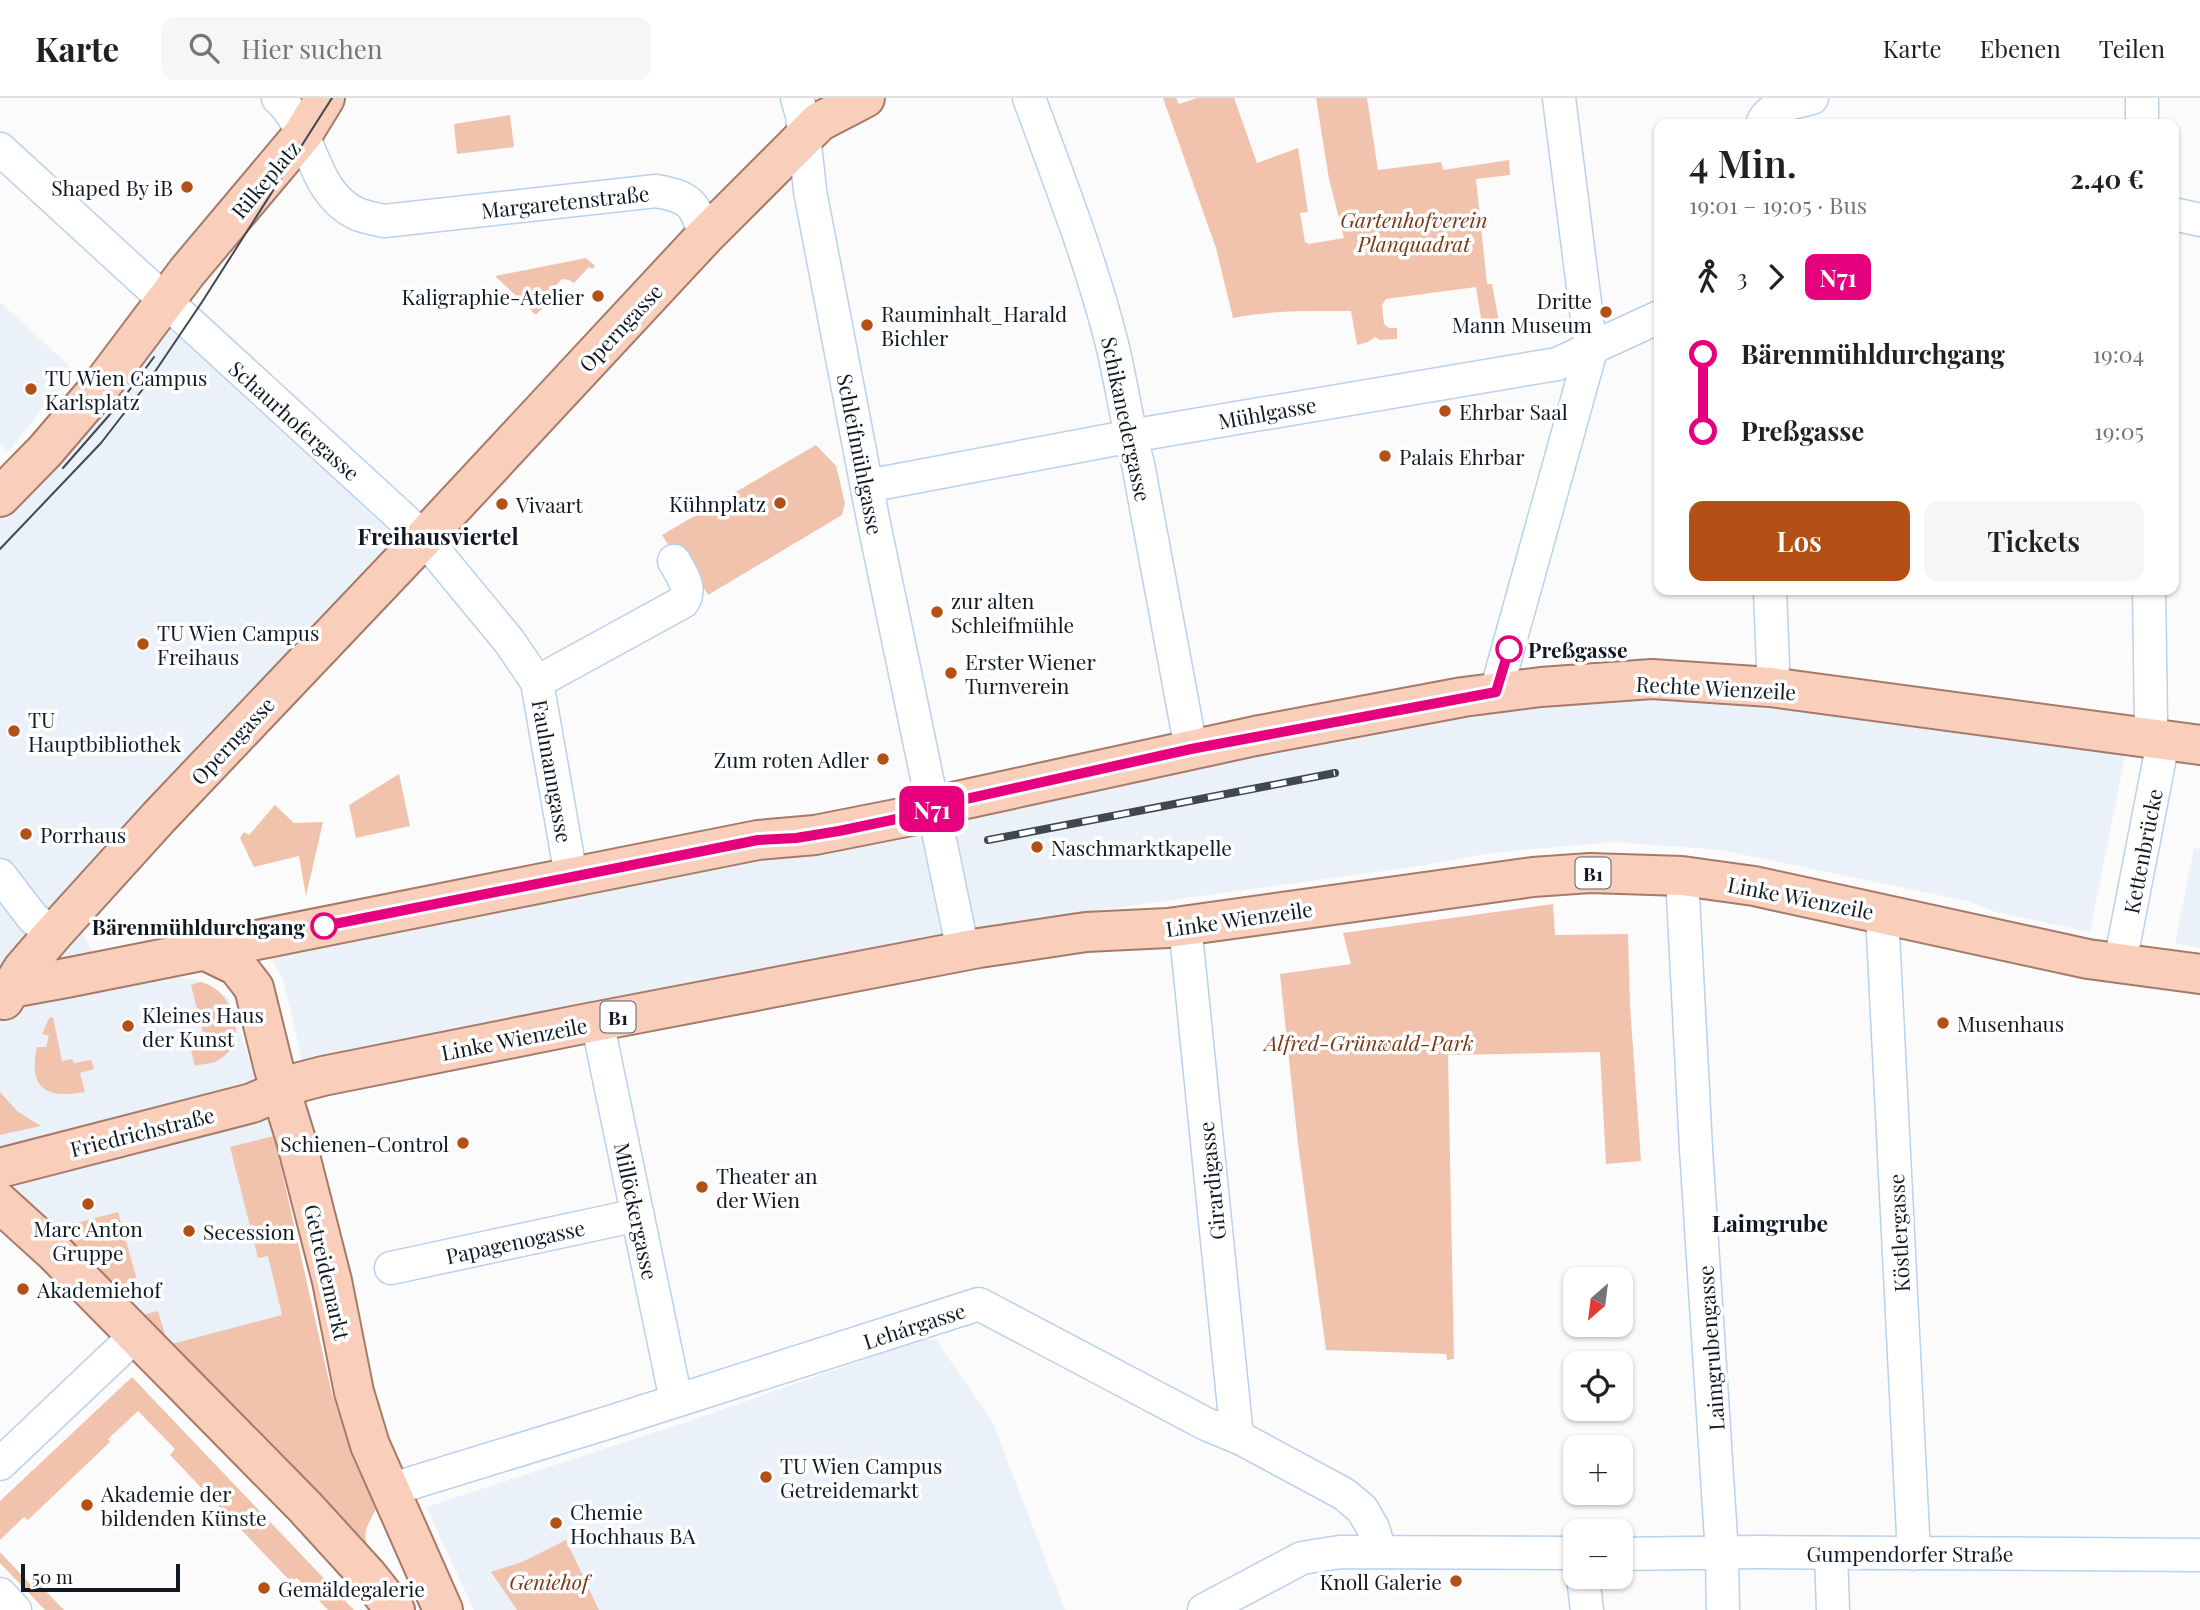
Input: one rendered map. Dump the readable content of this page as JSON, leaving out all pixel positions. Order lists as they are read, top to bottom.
{
  "streets": {
    "main road": [
      "Rilkeplatz",
      "Operngasse",
      "Rechte Wienzeile",
      "B1",
      "Linke Wienzeile",
      "Friedrichstraße",
      "Getreidemarkt"
    ],
    "street": [
      "Margaretenstraße",
      "Mühlgasse",
      "Schikanedergasse",
      "Schaurhofergasse",
      "Schleifmühlgasse",
      "Faulmanngasse",
      "Kettenbrücke",
      "Girardigasse",
      "Millöckergasse",
      "Köstlergasse",
      "Papagenogasse",
      "Lehárgasse",
      "Laimgrubengasse",
      "Gumpendorfer Straße"
    ]
  },
  "crossings": [
    ["Rilkeplatz", "Margaretenstraße"],
    ["Rilkeplatz", "Schaurhofergasse"],
    ["Margaretenstraße", "Operngasse"],
    ["Operngasse", "Schaurhofergasse"],
    ["Operngasse", "Rechte Wienzeile"],
    ["Operngasse", "Faulmanngasse"],
    ["Mühlgasse", "Schikanedergasse"],
    ["Mühlgasse", "Schleifmühlgasse"],
    ["Schikanedergasse", "Rechte Wienzeile"],
    ["Schaurhofergasse", "Faulmanngasse"],
    ["Schleifmühlgasse", "Rechte Wienzeile"],
    ["Schleifmühlgasse", "Linke Wienzeile"],
    ["Rechte Wienzeile", "Faulmanngasse"],
    ["Rechte Wienzeile", "Kettenbrücke"],
    ["Rechte Wienzeile", "Getreidemarkt"],
    ["Kettenbrücke", "Linke Wienzeile"],
    ["Linke Wienzeile", "Friedrichstraße"],
    ["Linke Wienzeile", "Girardigasse"],
    ["Linke Wienzeile", "Millöckergasse"],
    ["Linke Wienzeile", "Köstlergasse"],
    ["Linke Wienzeile", "Getreidemarkt"],
    ["Linke Wienzeile", "Laimgrubengasse"],
    ["Friedrichstraße", "Getreidemarkt"],
    ["Girardigasse", "Lehárgasse"],
    ["Millöckergasse", "Papagenogasse"],
    ["Millöckergasse", "Lehárgasse"],
    ["Köstlergasse", "Gumpendorfer Straße"],
    ["Getreidemarkt", "Lehárgasse"],
    ["Laimgrubengasse", "Gumpendorfer Straße"]
  ],
  "districts": ["Freihausviertel", "Laimgrube"],
  "parks": ["Gartenhofverein Planquadrat", "Alfred-Grünwald-Park", "Geniehof"],
  "places": [
    "Shaped By iB",
    "Kaligraphie-Atelier",
    "Dritte Mann Museum",
    "Rauminhalt_Harald Bichler",
    "TU Wien Campus Karlsplatz",
    "Ehrbar Saal",
    "Palais Ehrbar",
    "Kühnplatz",
    "Vivaart",
    "zur alten Schleifmühle",
    "TU Wien Campus Freihaus",
    "Preßgasse",
    "Erster Wiener Turnverein",
    "TU Hauptbibliothek",
    "Zum roten Adler",
    "Porrhaus",
    "Naschmarktkapelle",
    "Bärenmühldurchgang",
    "Musenhaus",
    "Kleines Haus der Kunst",
    "Schienen-Control",
    "Theater an der Wien",
    "Marc Anton Gruppe",
    "Secession",
    "Akademiehof",
    "TU Wien Campus Getreidemarkt",
    "Akademie der bildenden Künste",
    "Chemie Hochhaus BA",
    "Knoll Galerie",
    "Gemäldegalerie"
  ],
  "lines": ["bus line N71"],
  "scale_bar": "50 m",
  "north": "bottom left",
  "page": {
    "header": "Karte",
    "search": "Hier suchen",
    "nav": ["Karte", "Ebenen", "Teilen"],
    "on_map": "N71",
    "heading": ["4 Min.", "19:01 – 19:05 · Bus", "2.40 €"],
    "legs": ["3", "N71"],
    "list": [
      {
        "name": "Bärenmühldurchgang",
        "value": "19:04"
      },
      {
        "name": "Preßgasse",
        "value": "19:05"
      }
    ],
    "buttons": ["Los", "Tickets"],
    "map_buttons": ["+", "−"],
    "scale": "50 m"
  }
}
